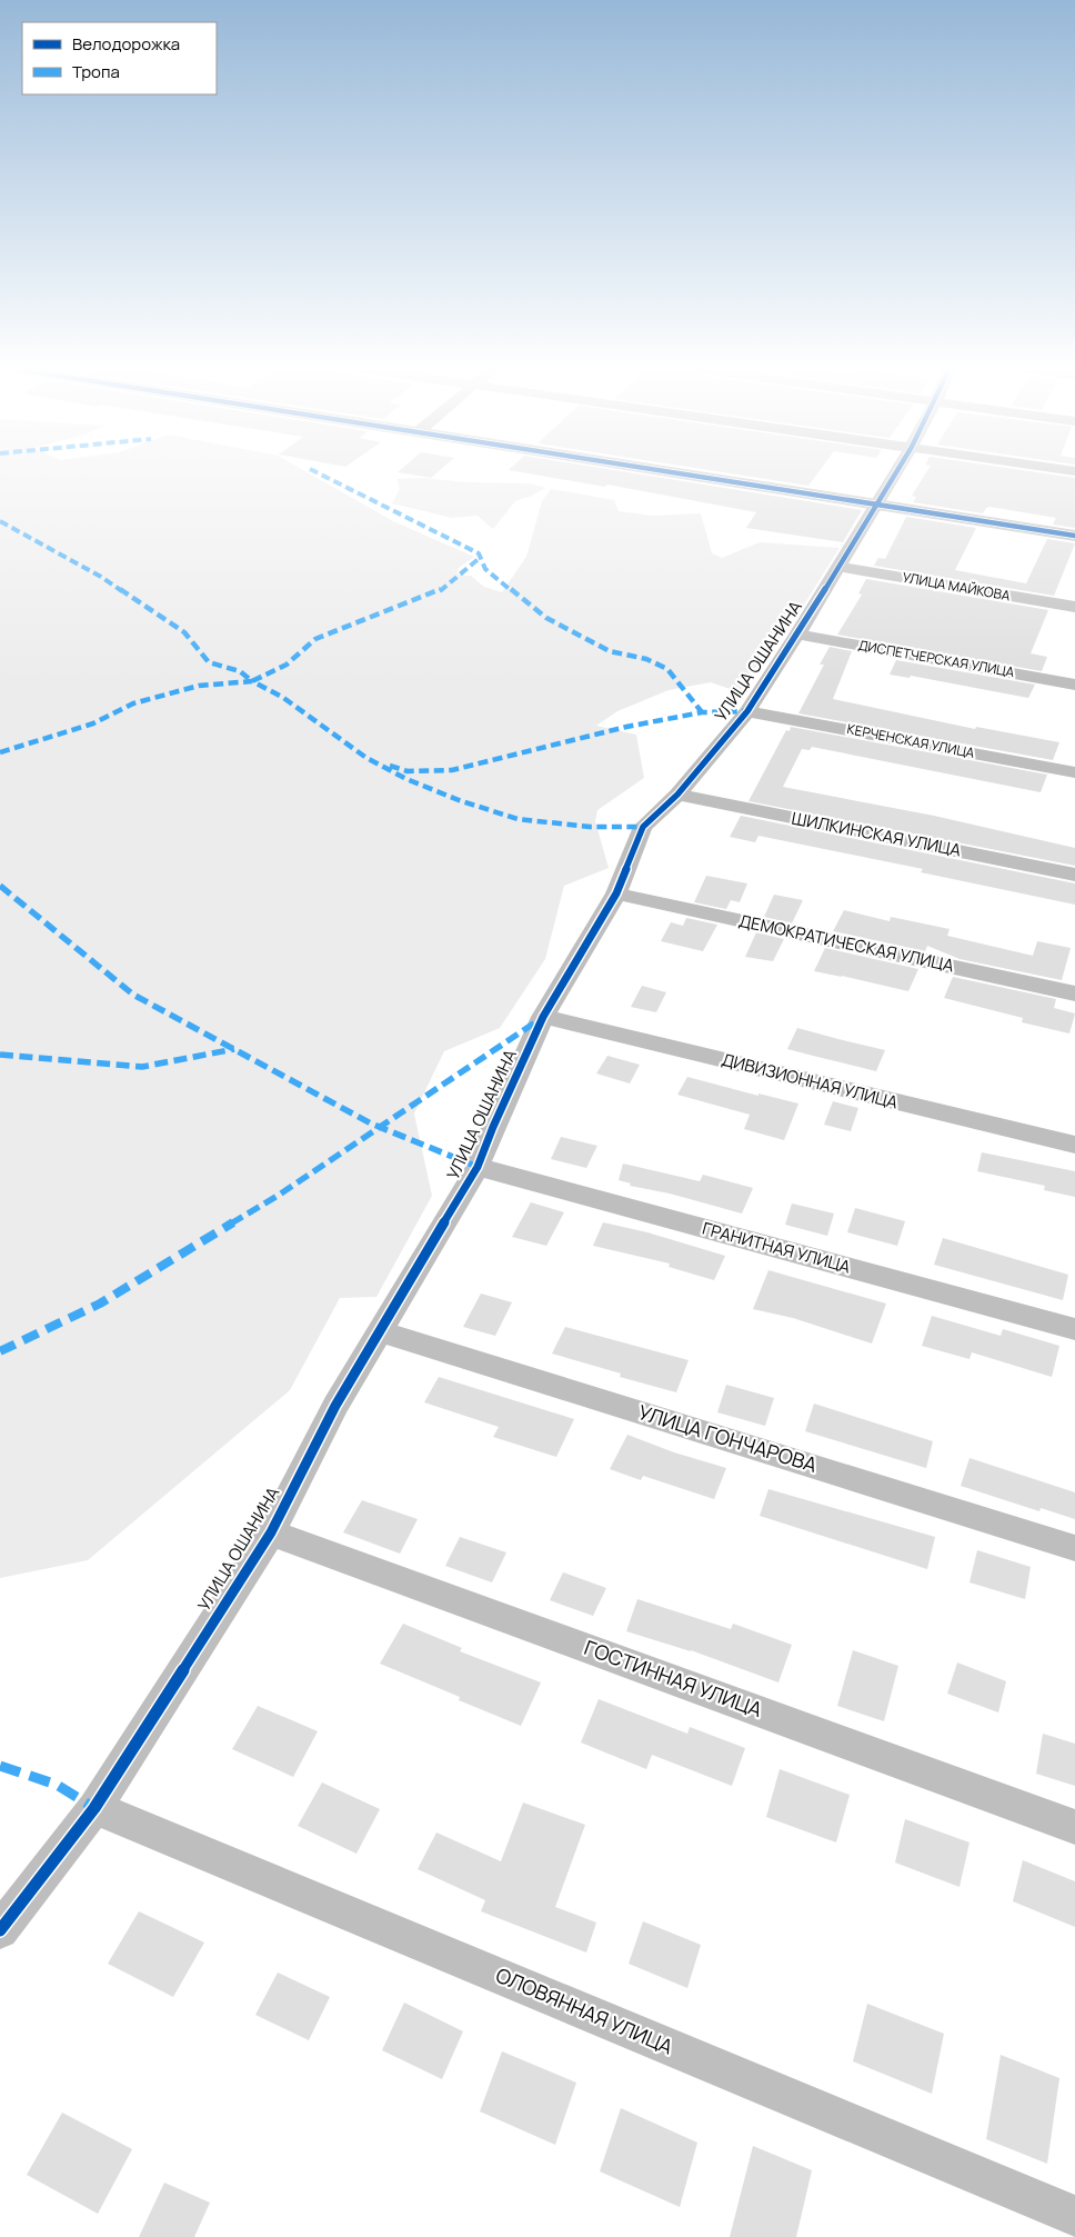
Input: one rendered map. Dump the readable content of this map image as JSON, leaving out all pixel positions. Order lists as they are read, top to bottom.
{
  "streets": {
    "street": [
      "УЛИЦА МАЙКОВА",
      "ДИСПЕТЧЕРСКАЯ УЛИЦА",
      "УЛИЦА ОШАНИНА",
      "КЕРЧЕНСКАЯ УЛИЦА",
      "ШИЛКИНСКАЯ УЛИЦА",
      "ДЕМОКРАТИЧЕСКАЯ УЛИЦА",
      "ДИВИЗИОННАЯ УЛИЦА",
      "ГРАНИТНАЯ УЛИЦА",
      "УЛИЦА ГОНЧАРОВА",
      "ГОСТИННАЯ УЛИЦА",
      "ОЛОВЯННАЯ УЛИЦА"
    ]
  },
  "crossings": [
    ["УЛИЦА МАЙКОВА", "УЛИЦА ОШАНИНА"],
    ["ДИСПЕТЧЕРСКАЯ УЛИЦА", "УЛИЦА ОШАНИНА"],
    ["УЛИЦА ОШАНИНА", "КЕРЧЕНСКАЯ УЛИЦА"],
    ["УЛИЦА ОШАНИНА", "ШИЛКИНСКАЯ УЛИЦА"],
    ["УЛИЦА ОШАНИНА", "ДЕМОКРАТИЧЕСКАЯ УЛИЦА"],
    ["УЛИЦА ОШАНИНА", "ДИВИЗИОННАЯ УЛИЦА"],
    ["УЛИЦА ОШАНИНА", "ГРАНИТНАЯ УЛИЦА"],
    ["УЛИЦА ОШАНИНА", "УЛИЦА ГОНЧАРОВА"],
    ["УЛИЦА ОШАНИНА", "ГОСТИННАЯ УЛИЦА"],
    ["УЛИЦА ОШАНИНА", "ОЛОВЯННАЯ УЛИЦА"]
  ],
  "legend": ["Велодорожка", "Тропа"]
}
